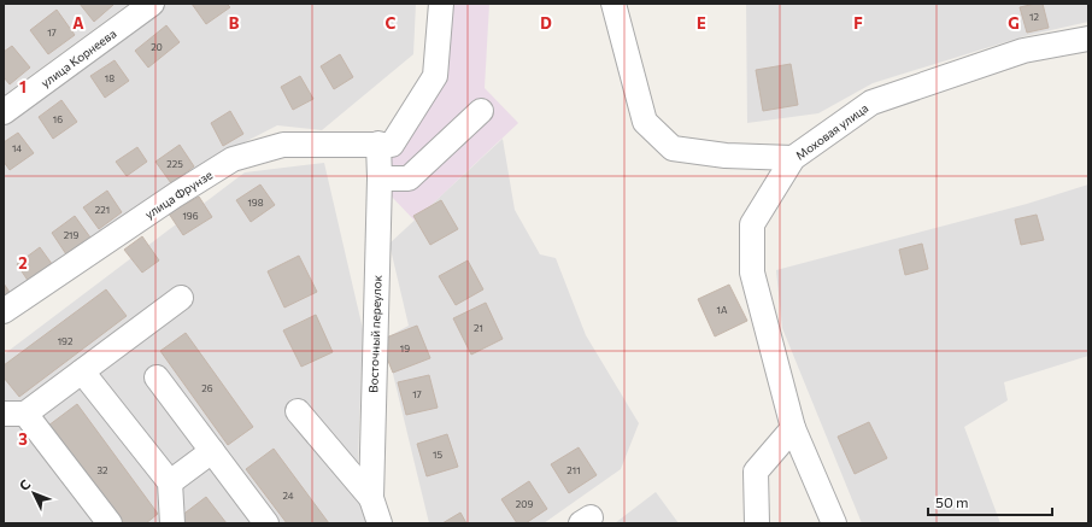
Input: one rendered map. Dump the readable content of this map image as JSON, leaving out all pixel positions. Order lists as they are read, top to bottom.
{
  "streets": {
    "street": [
      "улица Корнеева",
      "Моховая улица",
      "улица Фрунзе",
      "Восточный переулок"
    ]
  },
  "crossings": [
    ["улица Фрунзе", "Восточный переулок"]
  ],
  "house_numbers": [
    "12",
    "17",
    "20",
    "18",
    "16",
    "14",
    "225",
    "198",
    "221",
    "196",
    "219",
    "1А",
    "21",
    "192",
    "19",
    "26",
    "17",
    "15",
    "32",
    "211",
    "24",
    "209"
  ],
  "scale_bar": "50 m",
  "north": "top left",
  "grid": {
    "columns": [
      "A",
      "B",
      "C",
      "D",
      "E",
      "F",
      "G"
    ],
    "rows": ["1", "2", "3"]
  }
}
